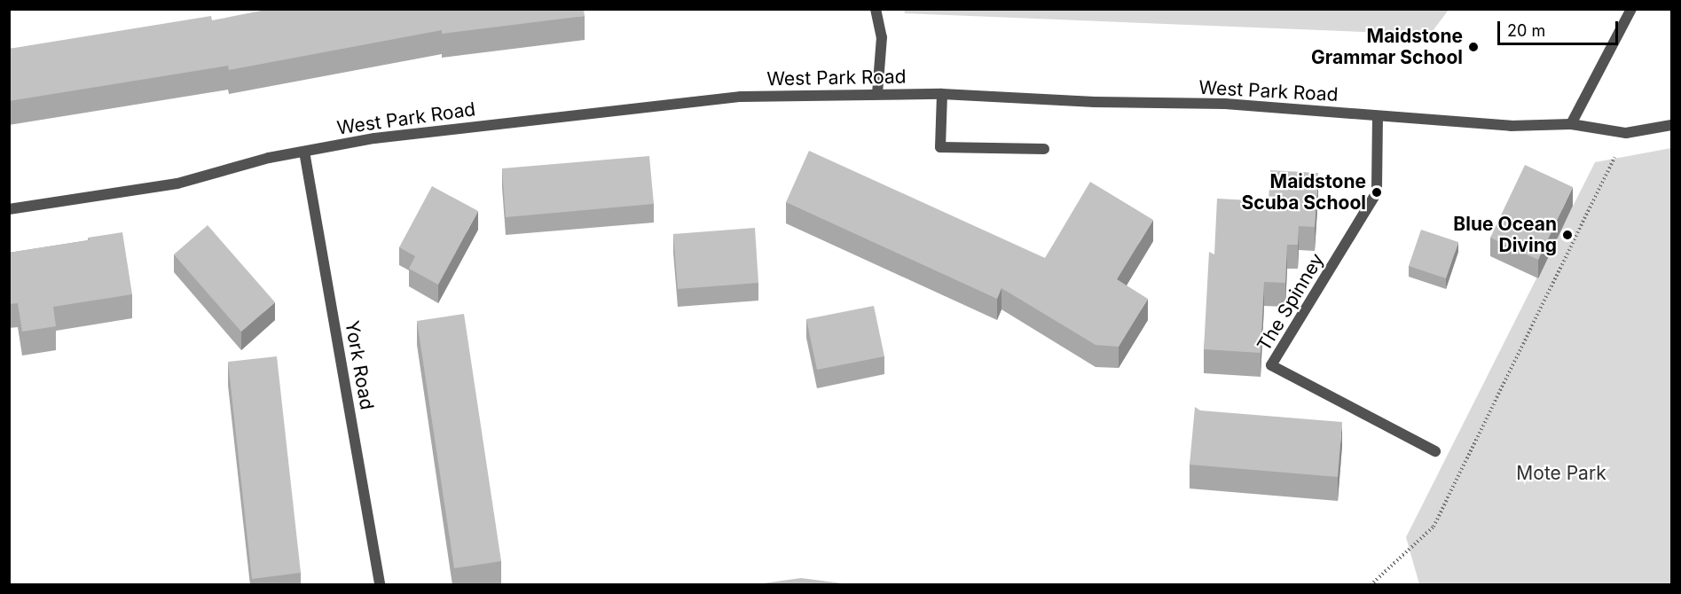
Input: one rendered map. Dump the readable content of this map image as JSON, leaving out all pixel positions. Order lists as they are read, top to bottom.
{
  "streets": {
    "street": ["West Park Road", "The Spinney", "York Road"]
  },
  "crossings": [
    ["West Park Road", "The Spinney"],
    ["West Park Road", "York Road"]
  ],
  "parks": ["Mote Park"],
  "places": ["Maidstone Grammar School", "Maidstone Scuba School", "Blue Ocean Diving"],
  "scale_bar": "20 m"
}
